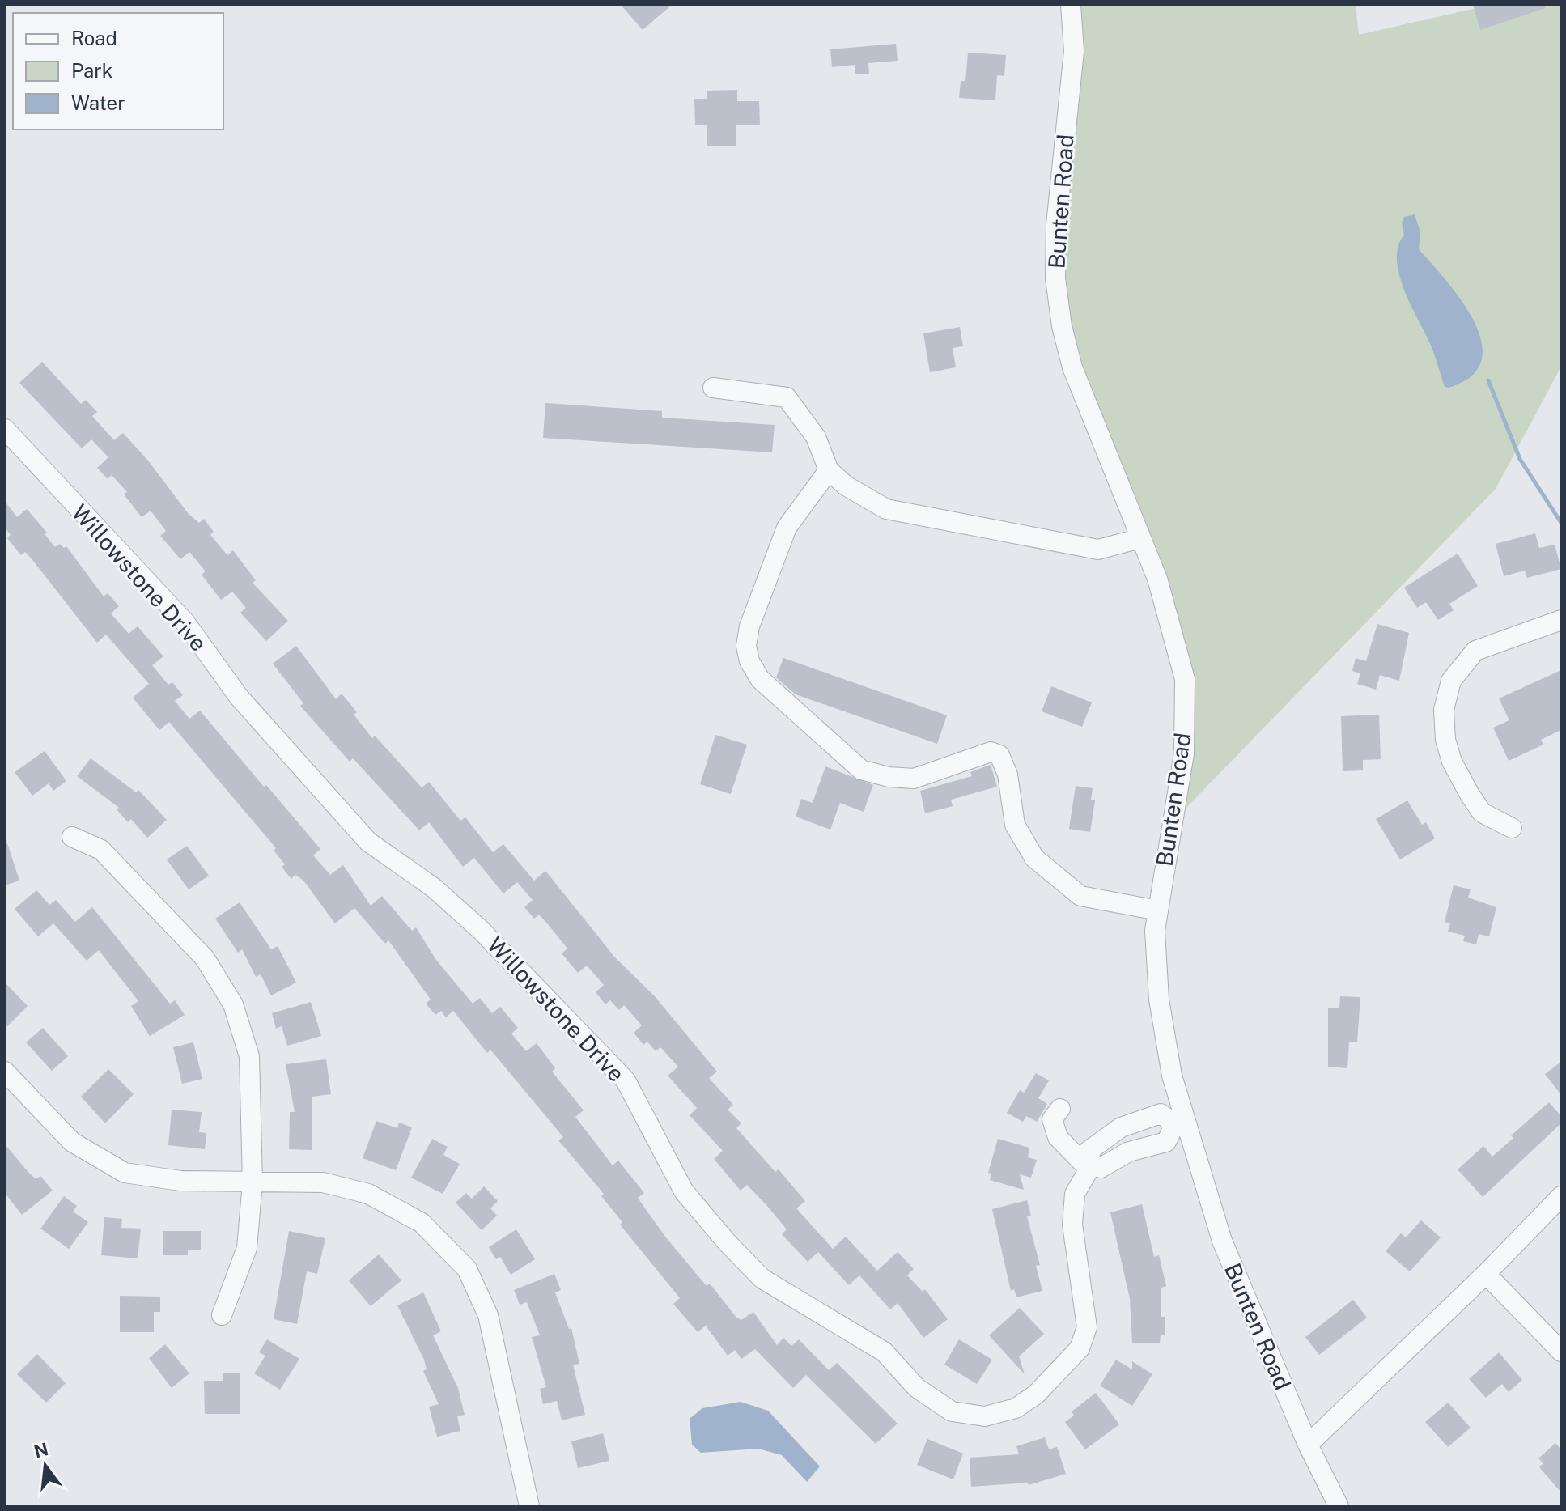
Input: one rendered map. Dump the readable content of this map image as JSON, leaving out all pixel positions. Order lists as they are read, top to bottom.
{
  "streets": {
    "street": ["Bunten Road", "Willowstone Drive"]
  },
  "crossings": [
    ["Bunten Road", "Willowstone Drive"]
  ],
  "legend": ["Road", "Park", "Water"],
  "north": "top"
}
